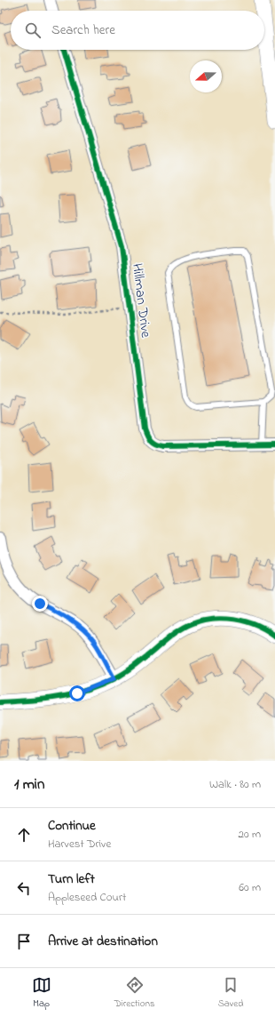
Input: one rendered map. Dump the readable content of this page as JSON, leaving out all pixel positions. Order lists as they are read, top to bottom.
{
  "streets": {
    "street": ["Hillman Drive"]
  },
  "north": "left",
  "page": {
    "search": "Search here",
    "heading": ["1 min", "Walk · 80 m"],
    "list": [
      ["Continue", "Harvest Drive", "20 m"],
      ["Turn left", "Appleseed Court", "60 m"],
      "Arrive at destination"
    ],
    "nav": ["Map", "Directions", "Saved"]
  }
}
